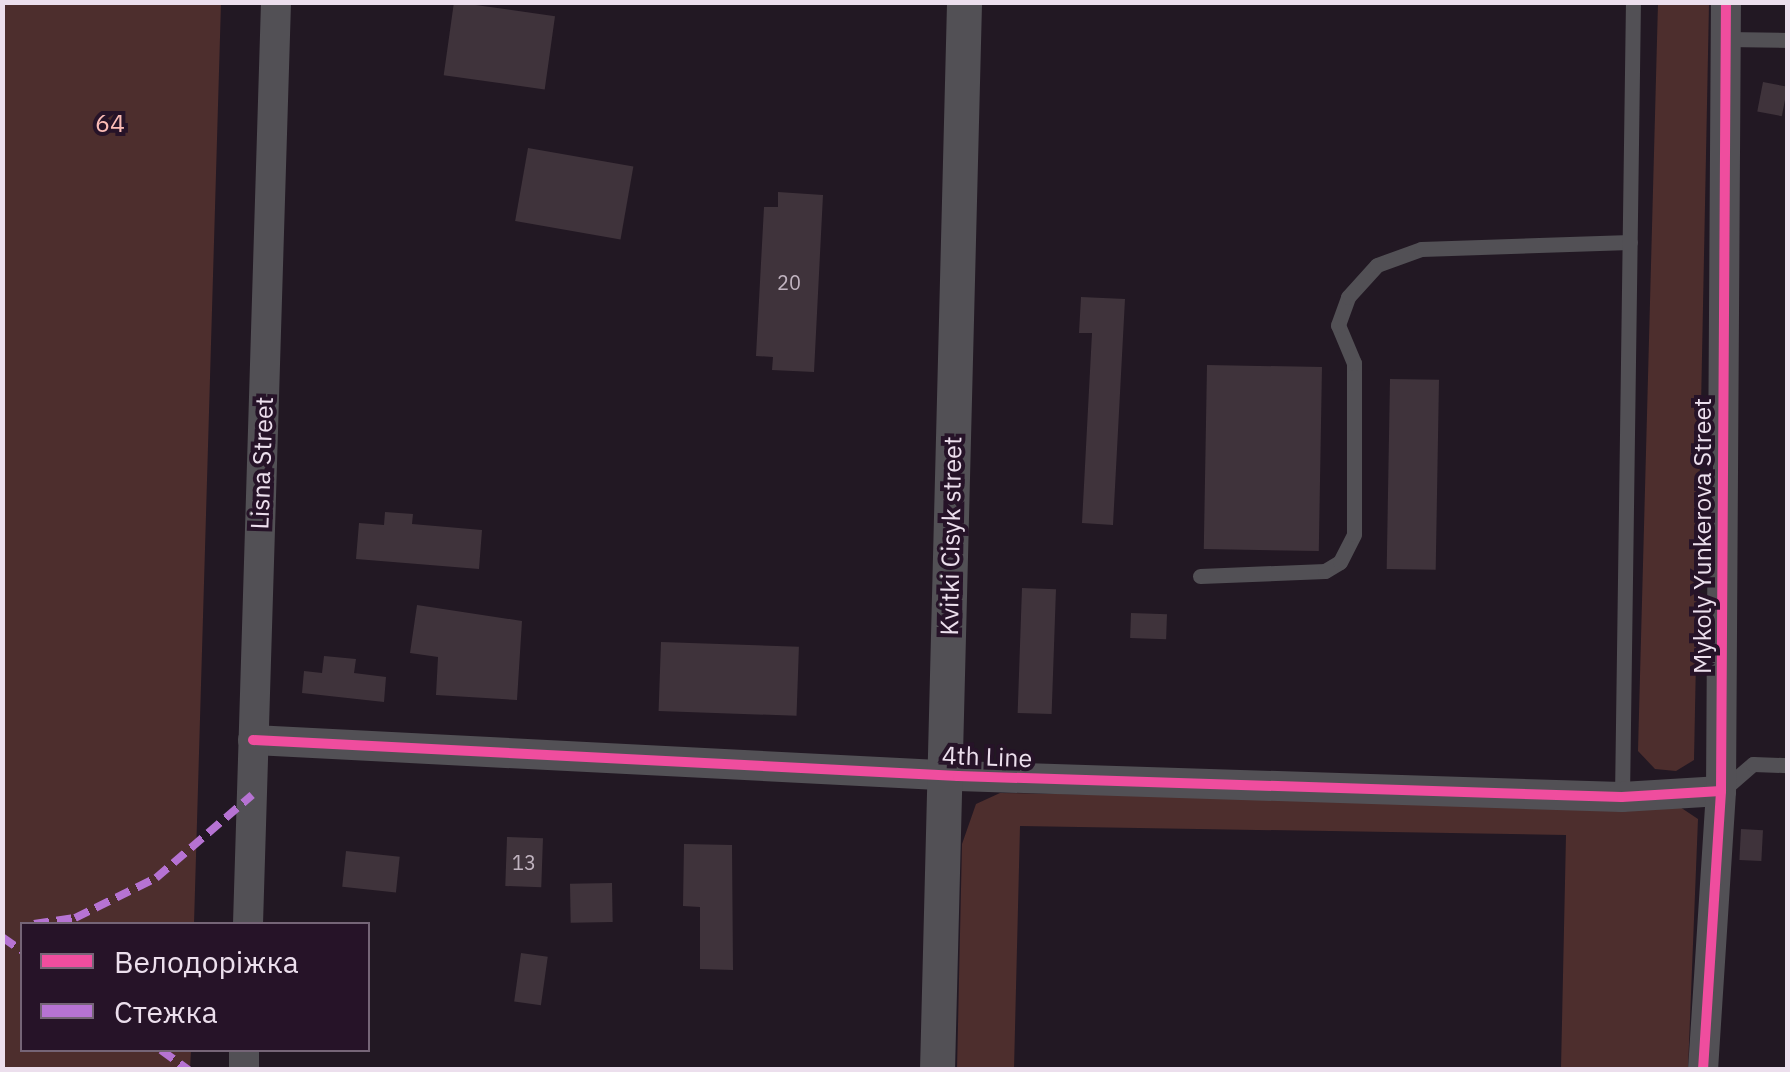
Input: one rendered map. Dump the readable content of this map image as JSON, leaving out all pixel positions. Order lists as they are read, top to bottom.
{
  "streets": {
    "street": [
      "Lisna Street",
      "Kvitki Cisyk street",
      "Mykoly Yunkerova Street",
      "4th Line"
    ]
  },
  "crossings": [
    ["Lisna Street", "4th Line"],
    ["Kvitki Cisyk street", "4th Line"],
    ["Mykoly Yunkerova Street", "4th Line"]
  ],
  "parks": ["64"],
  "house_numbers": ["20", "13"],
  "legend": ["Велодоріжка", "Стежка"]
}
